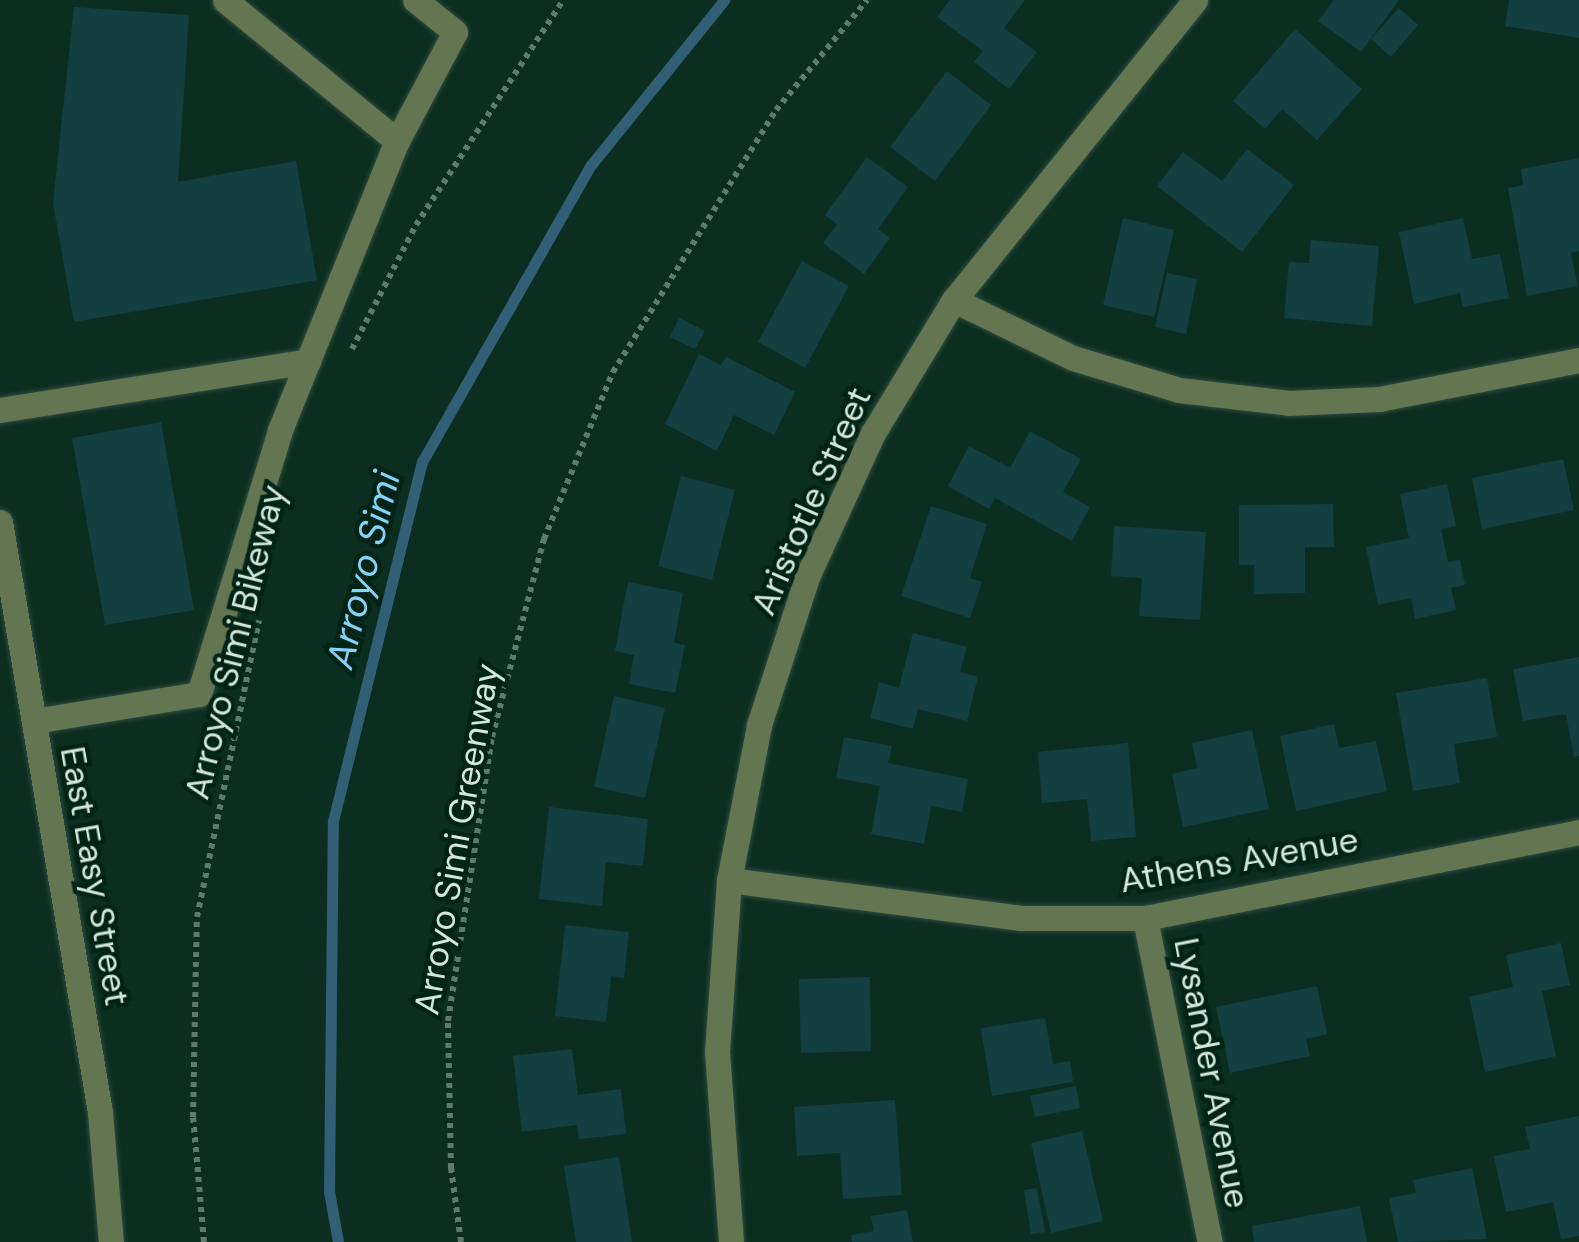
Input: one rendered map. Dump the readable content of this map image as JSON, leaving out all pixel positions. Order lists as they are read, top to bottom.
{
  "streets": {
    "street": [
      "Aristotle Street",
      "Athens Avenue",
      "East Easy Street",
      "Lysander Avenue"
    ],
    "path": ["Arroyo Simi Bikeway", "Arroyo Simi Greenway"]
  },
  "crossings": [
    ["Aristotle Street", "Athens Avenue"],
    ["Athens Avenue", "Lysander Avenue"]
  ],
  "water": ["Arroyo Simi"]
}
